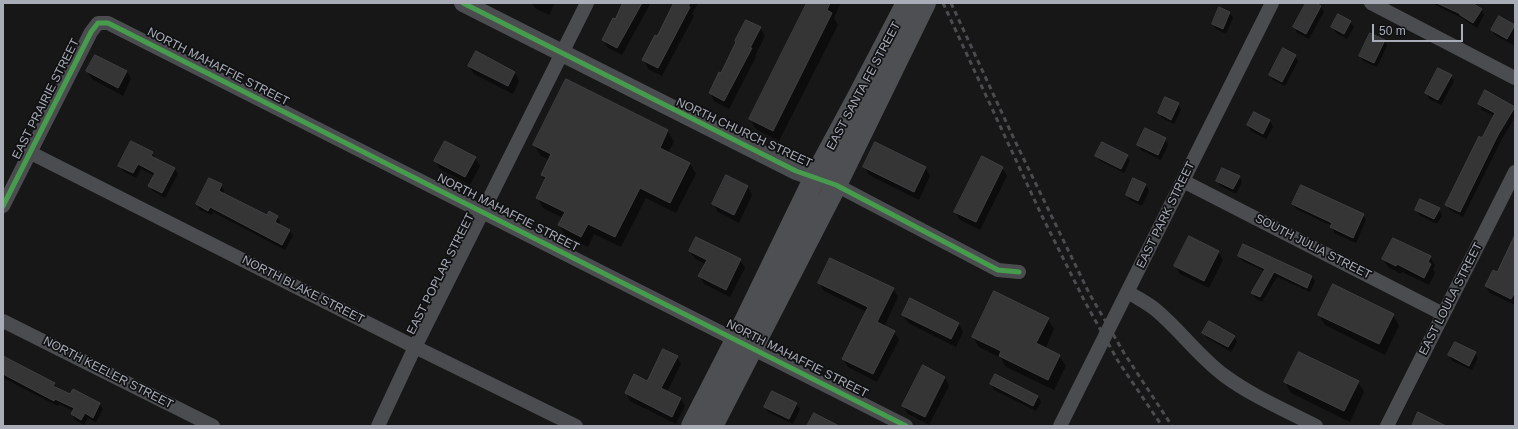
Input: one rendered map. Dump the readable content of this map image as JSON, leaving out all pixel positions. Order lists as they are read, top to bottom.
{
  "streets": {
    "main road": ["EAST SANTA FE STREET"],
    "street": [
      "NORTH MAHAFFIE STREET",
      "EAST PRAIRIE STREET",
      "NORTH CHURCH STREET",
      "EAST PARK STREET",
      "SOUTH JULIA STREET",
      "EAST POPLAR STREET",
      "NORTH BLAKE STREET",
      "EAST LOULA STREET",
      "NORTH KEELER STREET"
    ]
  },
  "crossings": [
    ["NORTH MAHAFFIE STREET", "EAST SANTA FE STREET"],
    ["NORTH MAHAFFIE STREET", "EAST PRAIRIE STREET"],
    ["NORTH MAHAFFIE STREET", "EAST POPLAR STREET"],
    ["EAST SANTA FE STREET", "NORTH CHURCH STREET"],
    ["EAST PRAIRIE STREET", "NORTH BLAKE STREET"],
    ["NORTH CHURCH STREET", "EAST POPLAR STREET"],
    ["EAST PARK STREET", "SOUTH JULIA STREET"],
    ["SOUTH JULIA STREET", "EAST LOULA STREET"],
    ["EAST POPLAR STREET", "NORTH BLAKE STREET"]
  ],
  "scale_bar": "50 m"
}
